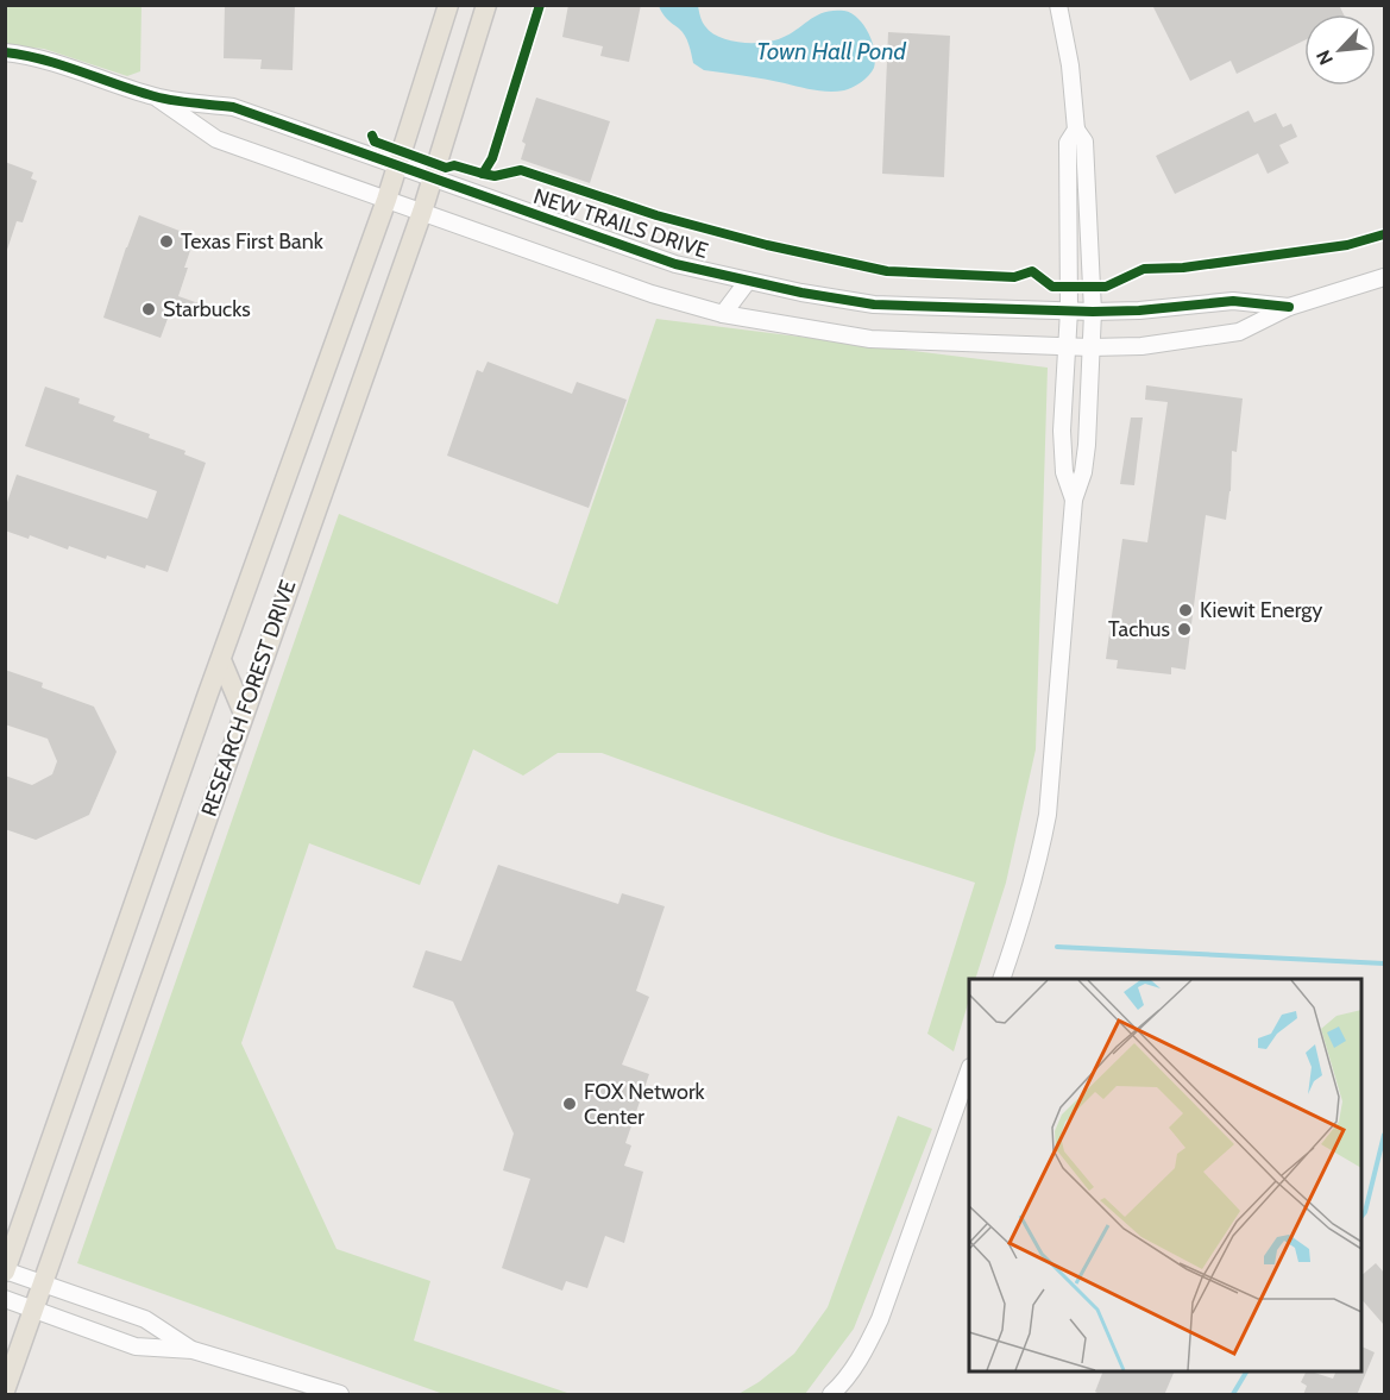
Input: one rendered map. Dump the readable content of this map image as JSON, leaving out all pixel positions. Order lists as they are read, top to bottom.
{
  "streets": {
    "main road": ["RESEARCH FOREST DRIVE"],
    "street": ["NEW TRAILS DRIVE"]
  },
  "crossings": [
    ["NEW TRAILS DRIVE", "RESEARCH FOREST DRIVE"]
  ],
  "water": ["Town Hall Pond"],
  "places": [
    "Texas First Bank",
    "Starbucks",
    "Kiewit Energy",
    "Tachus",
    "FOX Network Center"
  ],
  "north": "bottom left"
}
